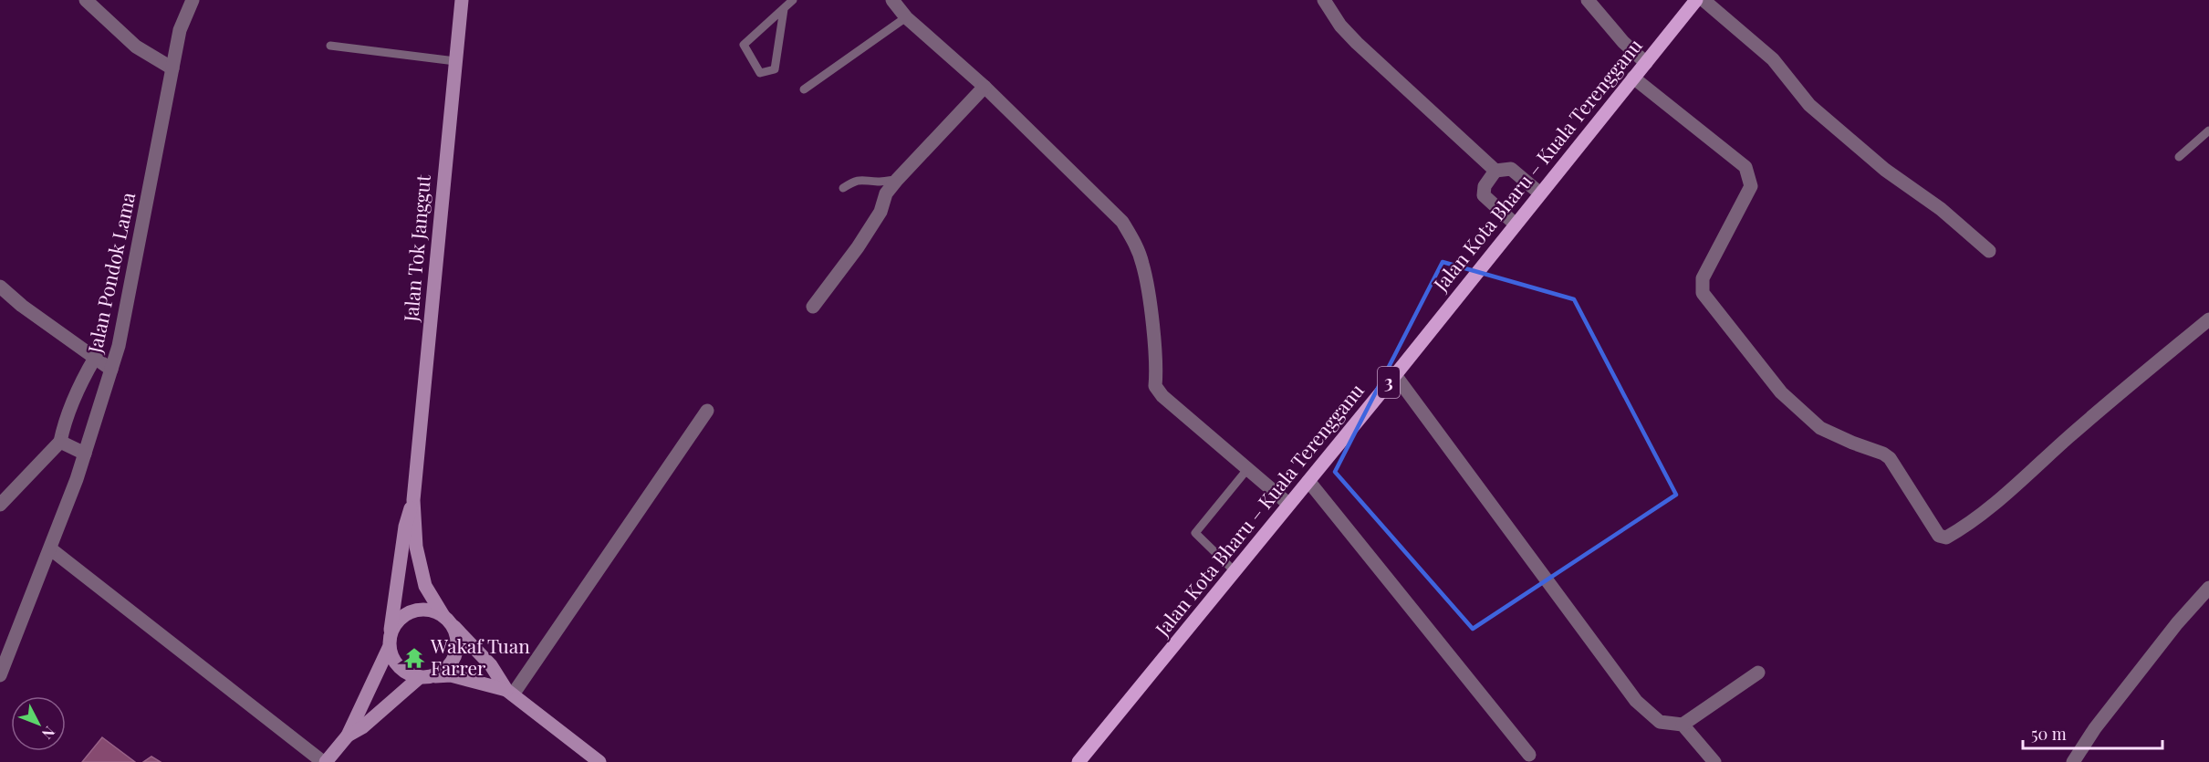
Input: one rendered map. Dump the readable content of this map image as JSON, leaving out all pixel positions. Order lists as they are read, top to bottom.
{
  "streets": {
    "main road": ["Jalan Kota Bharu – Kuala Terengganu", "Jalan Tok Janggut", "3"],
    "street": ["Jalan Pondok Lama"]
  },
  "places": {
    "temple": ["Wakaf Tuan Farrer"]
  },
  "scale_bar": "50 m",
  "north": "bottom right"
}
